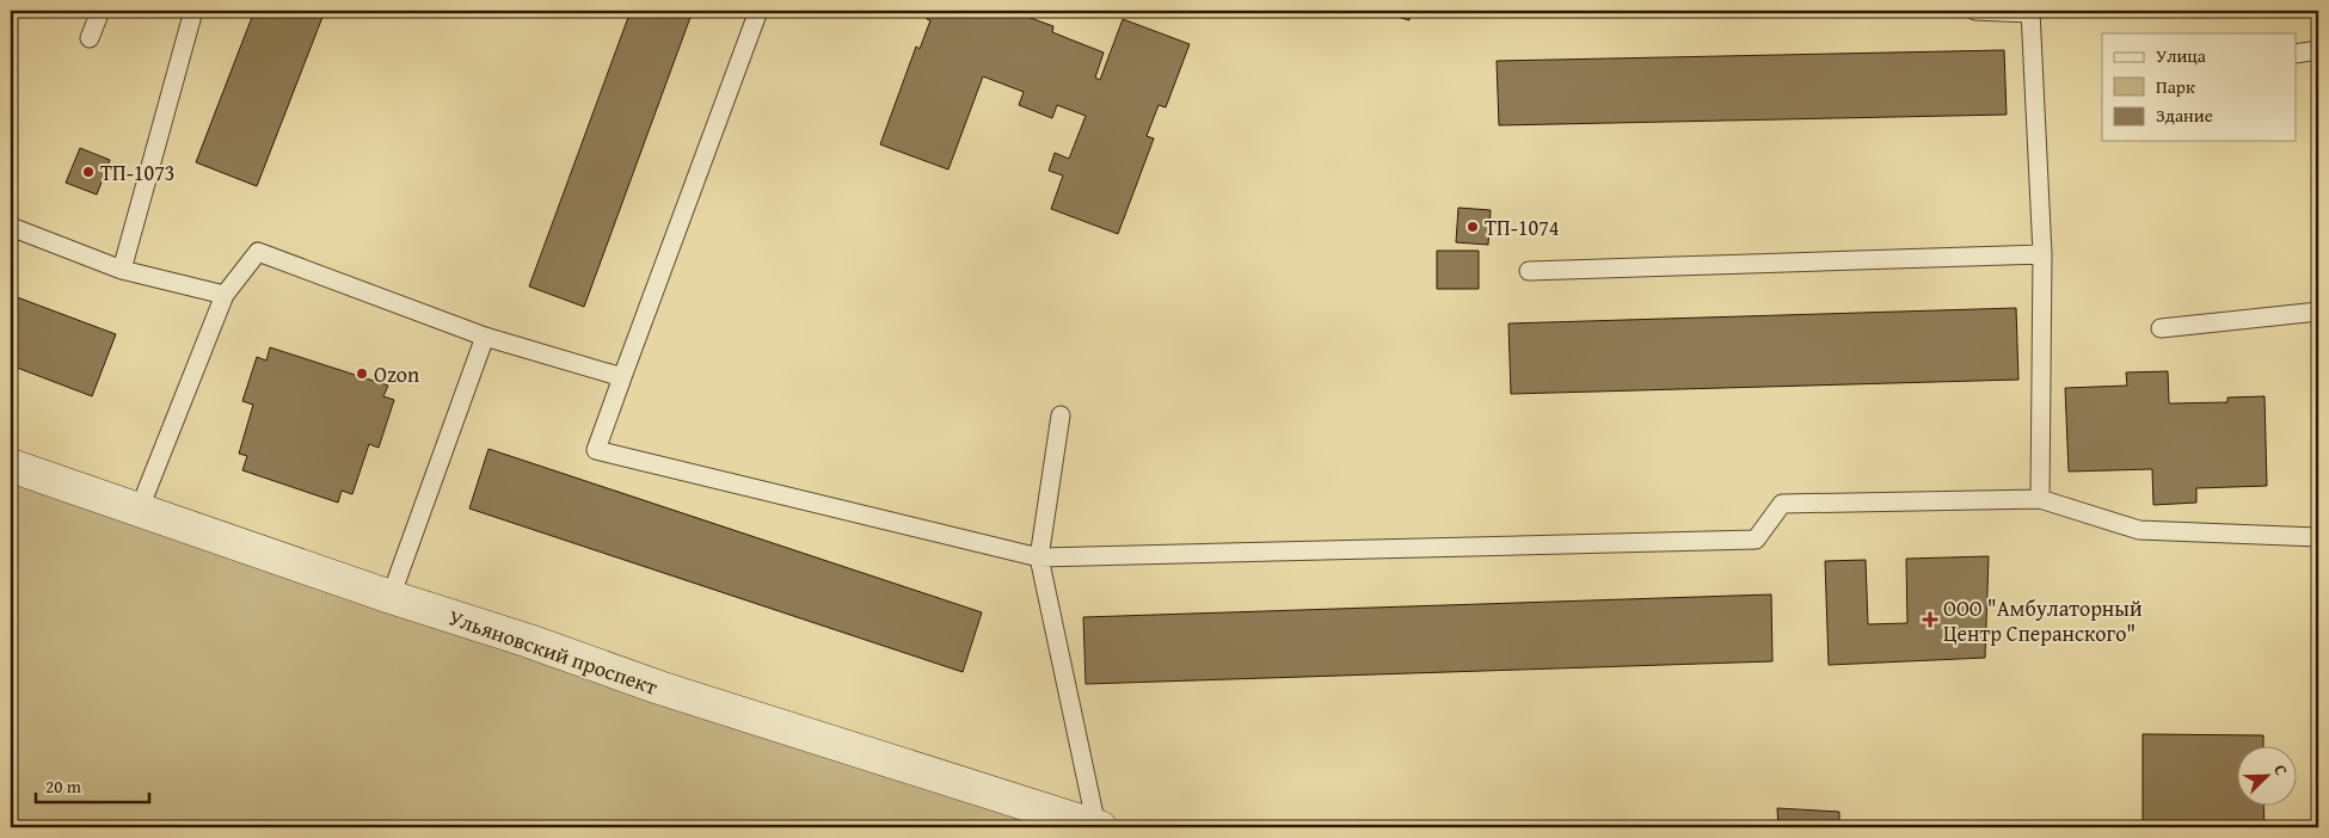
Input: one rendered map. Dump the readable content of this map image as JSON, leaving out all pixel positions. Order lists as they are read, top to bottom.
{
  "streets": {
    "street": ["Ульяновский проспект"]
  },
  "places": {
    "other": ["ТП-1073", "ТП-1074", "Ozon"],
    "health": ["ООО \"Амбулаторный Центр Сперанского\""]
  },
  "legend": ["Улица", "Парк", "Здание"],
  "scale_bar": "20 m",
  "north": "top right"
}
